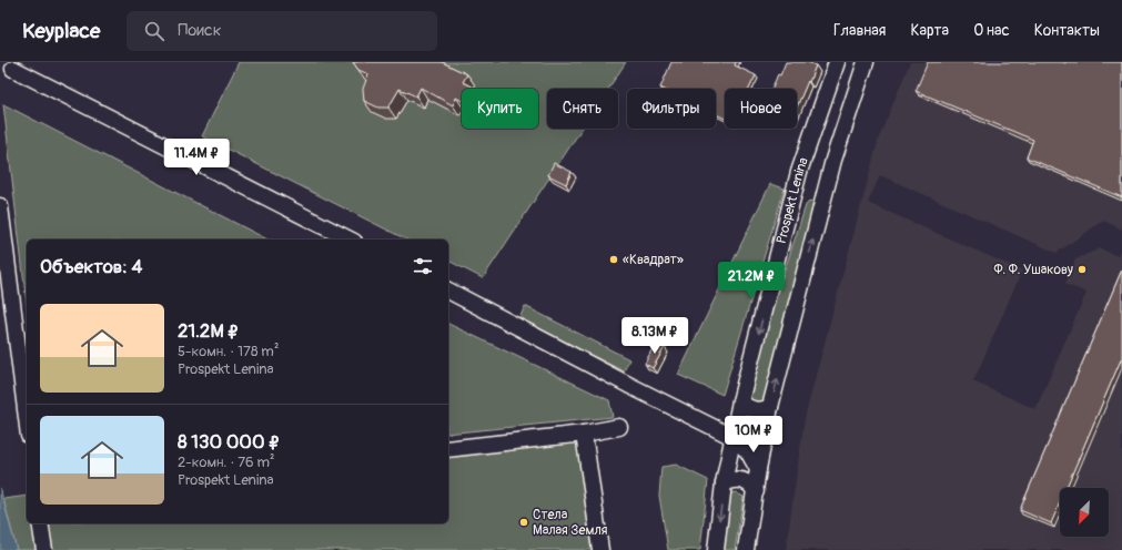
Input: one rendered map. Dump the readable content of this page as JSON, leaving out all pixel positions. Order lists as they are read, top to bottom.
{
  "streets": {
    "street": ["Prospekt Lenina"]
  },
  "places": ["«Квадрат»", "Ф. Ф. Ушакову", "Стела Малая Земля"],
  "north": "bottom left",
  "page": {
    "header": "Keyplace",
    "search": "Поиск",
    "nav": [
      "Главная",
      "Карта",
      "О нас",
      "Контакты"
    ],
    "chip": [
      "Купить",
      "Снять",
      "Фильтры",
      "Новое"
    ],
    "price": [
      "11.4M ₽",
      "21.2M ₽",
      "8.13M ₽",
      "10M ₽"
    ],
    "heading": "Объектов: 4",
    "list": [
      {
        "name": "21.2M ₽",
        "note": "5-комн. · 178 m² · Prospekt Lenina"
      },
      {
        "name": "8 130 000 ₽",
        "note": "2-комн. · 76 m² · Prospekt Lenina"
      }
    ]
  }
}
